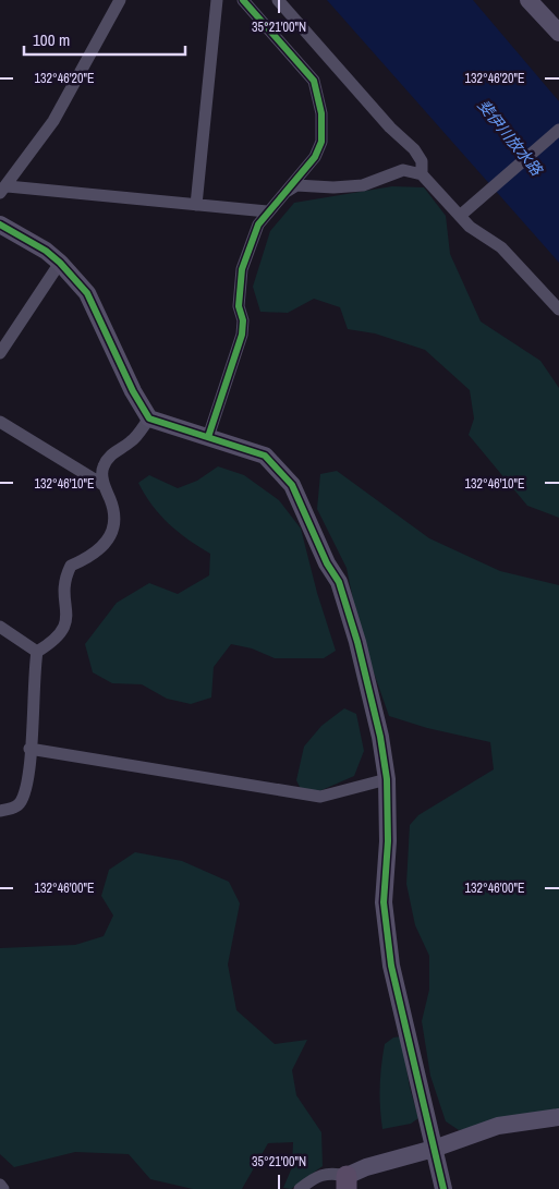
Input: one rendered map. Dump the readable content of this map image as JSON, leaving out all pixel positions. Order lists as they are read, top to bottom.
{
  "water": ["斐伊川放水路"],
  "scale_bar": "100 m",
  "coordinates": [
    "35°21'00\"N",
    "132°46'20\"E",
    "132°46'10\"E",
    "132°46'00\"E"
  ]
}
